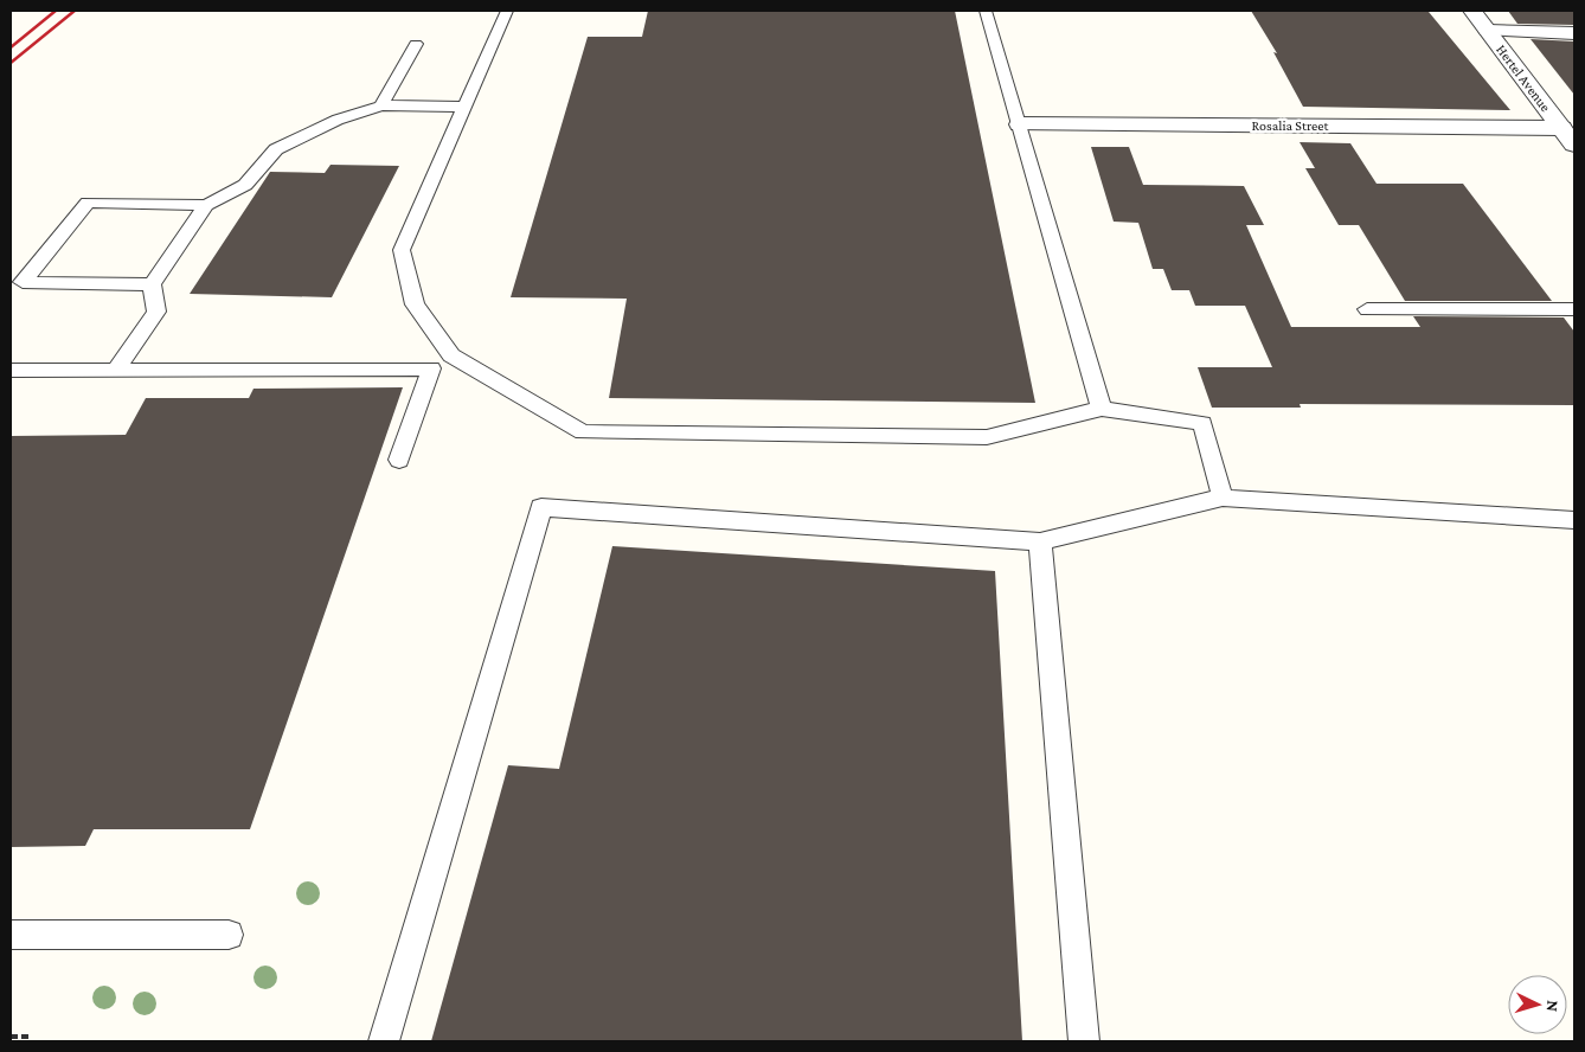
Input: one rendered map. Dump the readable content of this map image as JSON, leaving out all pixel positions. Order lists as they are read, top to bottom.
{
  "streets": {
    "street": ["Hertel Avenue", "Rosalia Street"]
  },
  "crossings": [
    ["Hertel Avenue", "Rosalia Street"]
  ],
  "north": "right"
}
